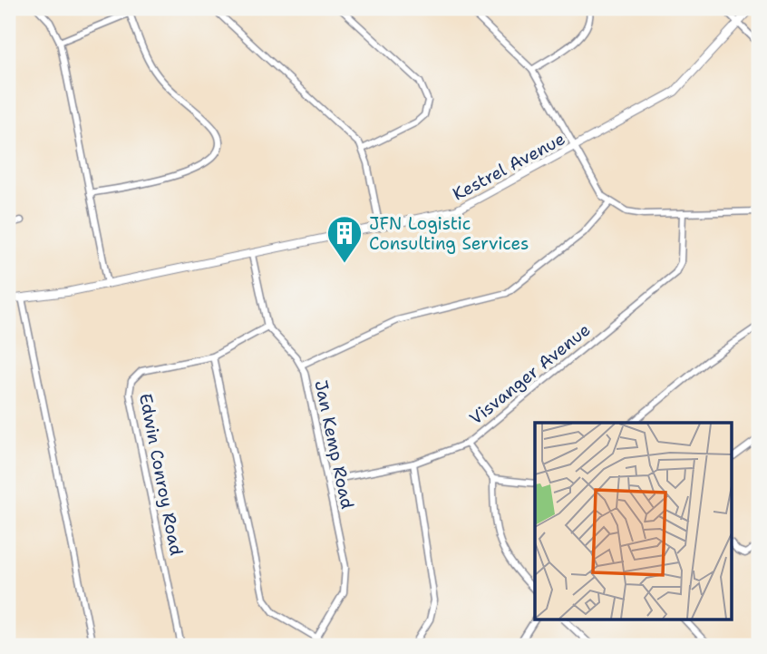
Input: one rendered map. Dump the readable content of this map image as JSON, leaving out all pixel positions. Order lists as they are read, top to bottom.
{
  "streets": {
    "street": [
      "Kestrel Avenue",
      "Visvanger Avenue",
      "Jan Kemp Road",
      "Edwin Conroy Road"
    ]
  },
  "crossings": [
    ["Kestrel Avenue", "Jan Kemp Road"],
    ["Visvanger Avenue", "Jan Kemp Road"],
    ["Jan Kemp Road", "Edwin Conroy Road"]
  ],
  "places": {
    "building": ["JFN Logistic Consulting Services"]
  }
}
